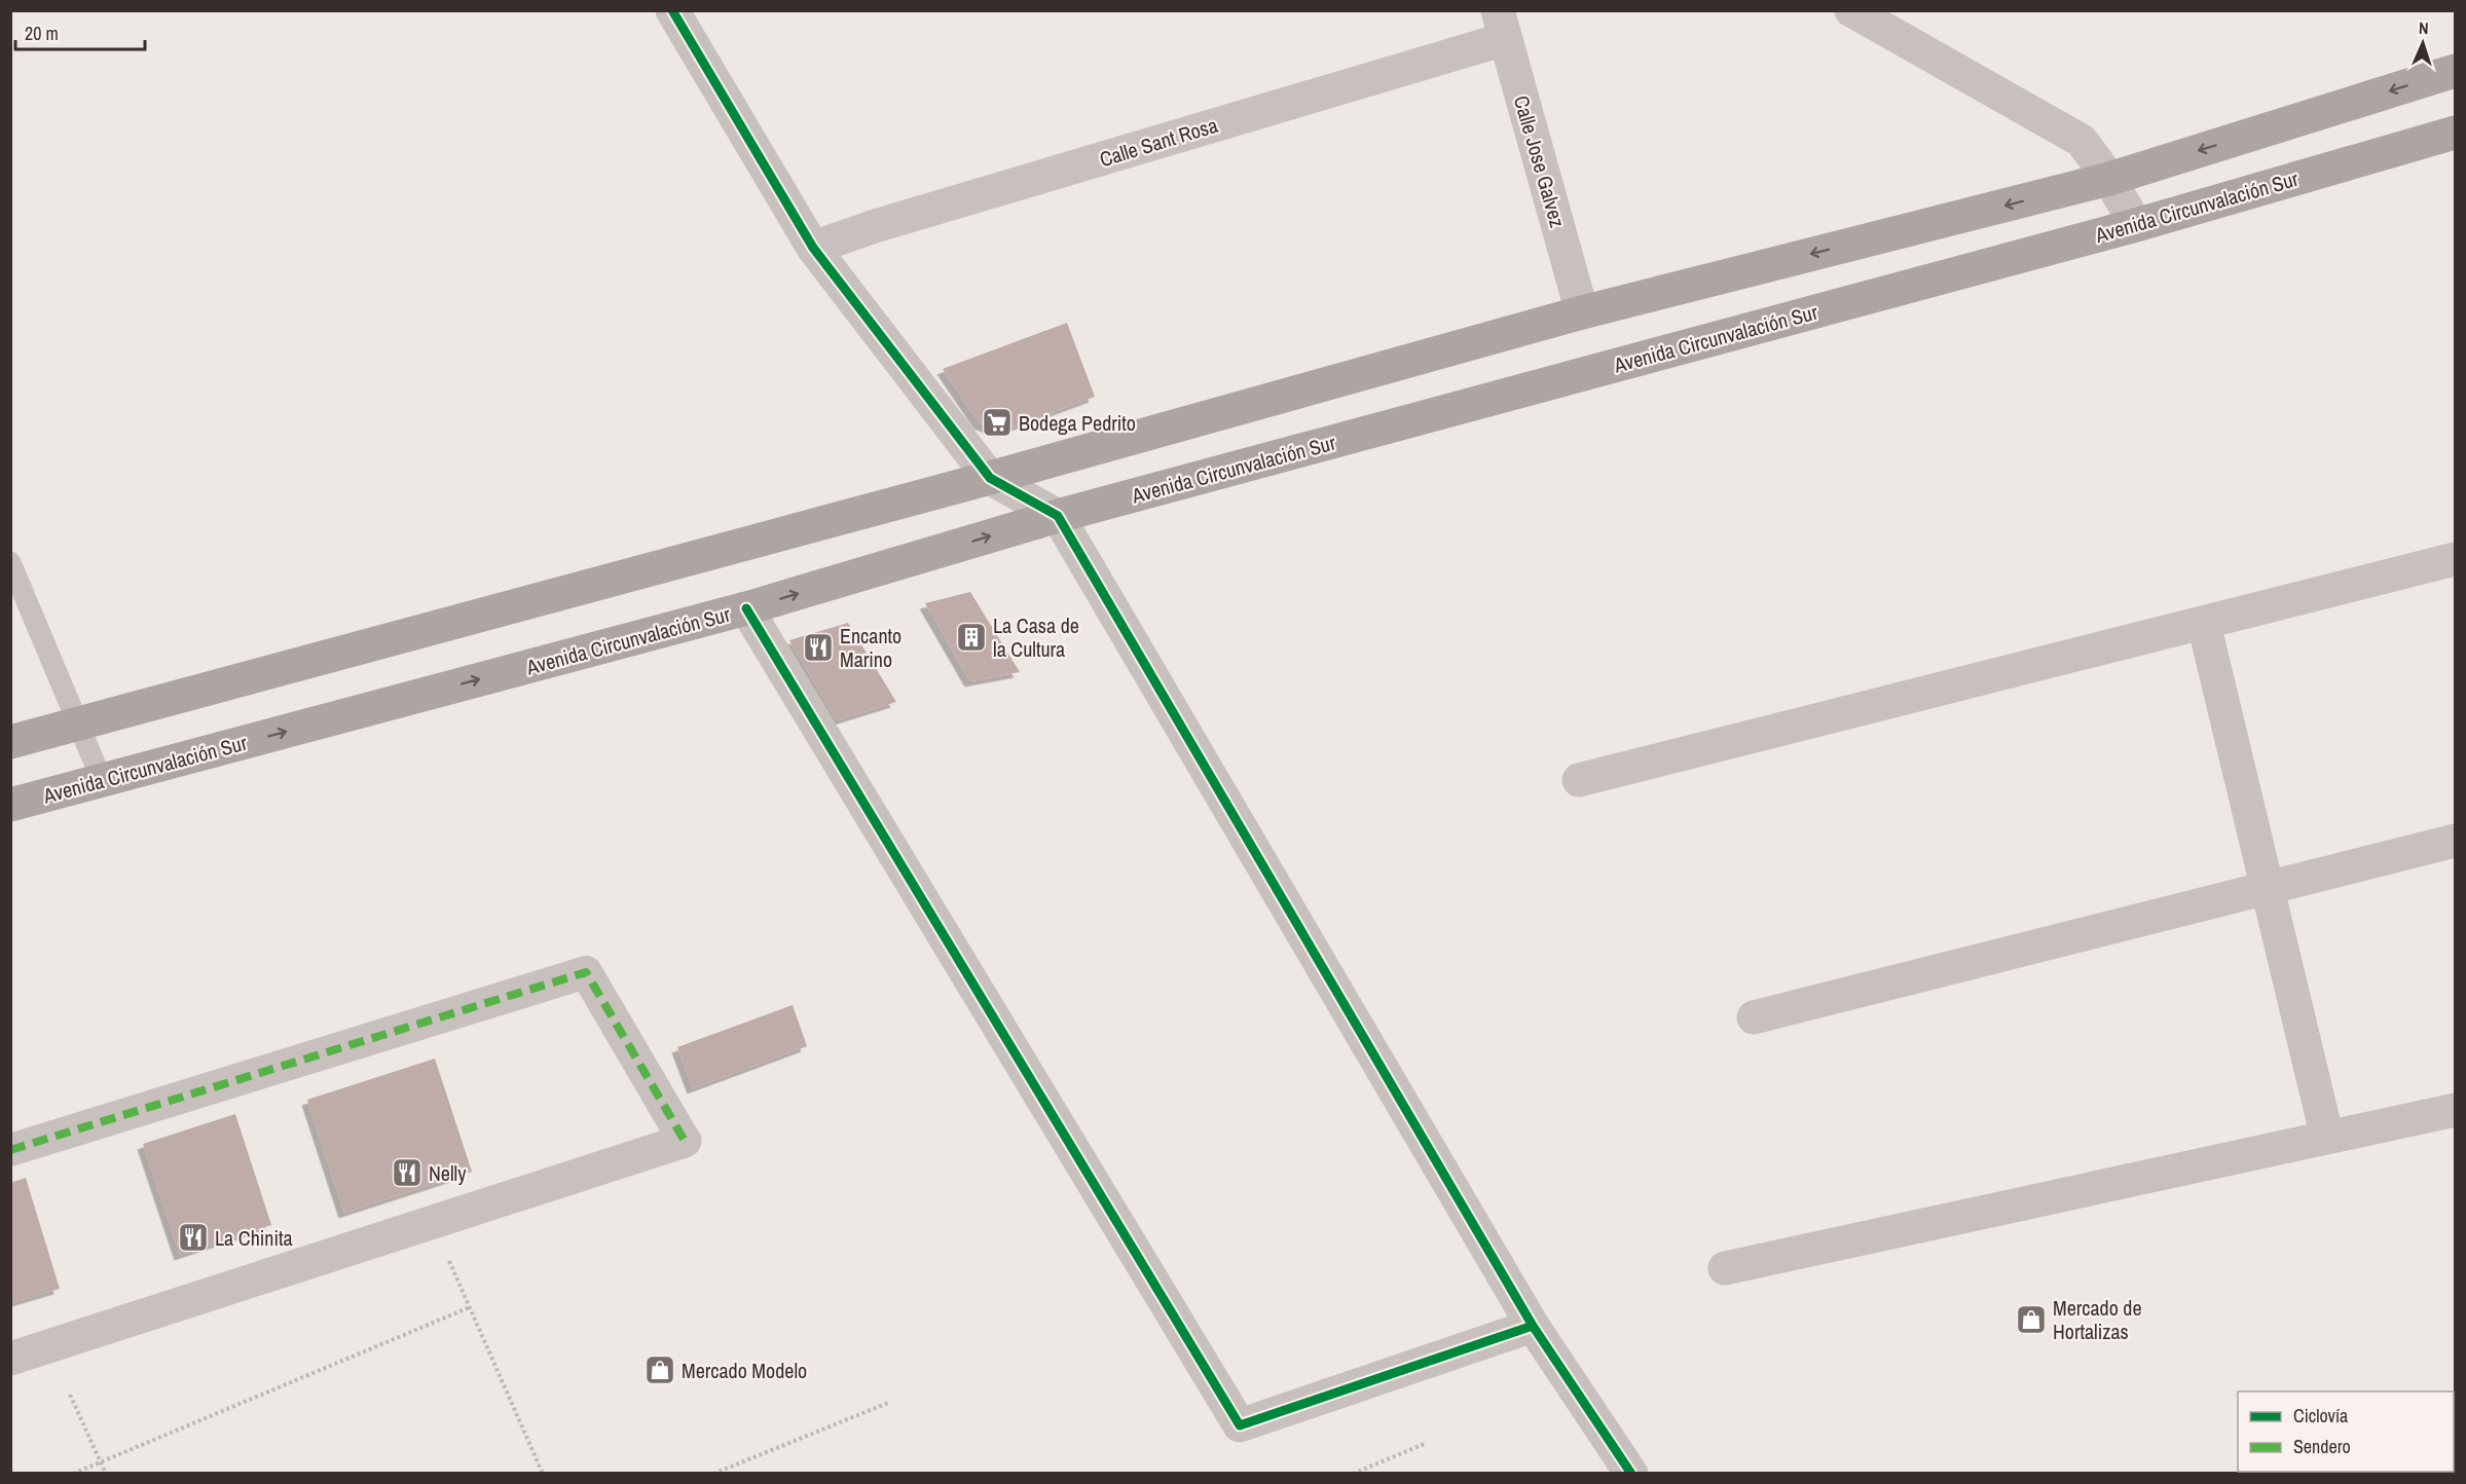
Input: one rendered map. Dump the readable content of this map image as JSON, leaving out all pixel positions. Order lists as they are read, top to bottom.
{
  "streets": {
    "main road": ["Avenida Circunvalación Sur"],
    "street": ["Calle Sant Rosa", "Calle Jose Galvez"]
  },
  "crossings": [
    ["Calle Sant Rosa", "Calle Jose Galvez"]
  ],
  "places": {
    "supermarket": ["Bodega Pedrito"],
    "building": ["La Casa de la Cultura"],
    "restaurant": ["Encanto Marino", "Nelly", "La Chinita"],
    "shop": ["Mercado de Hortalizas", "Mercado Modelo"]
  },
  "legend": ["Ciclovía", "Sendero"],
  "scale_bar": "20 m",
  "north": "top"
}
